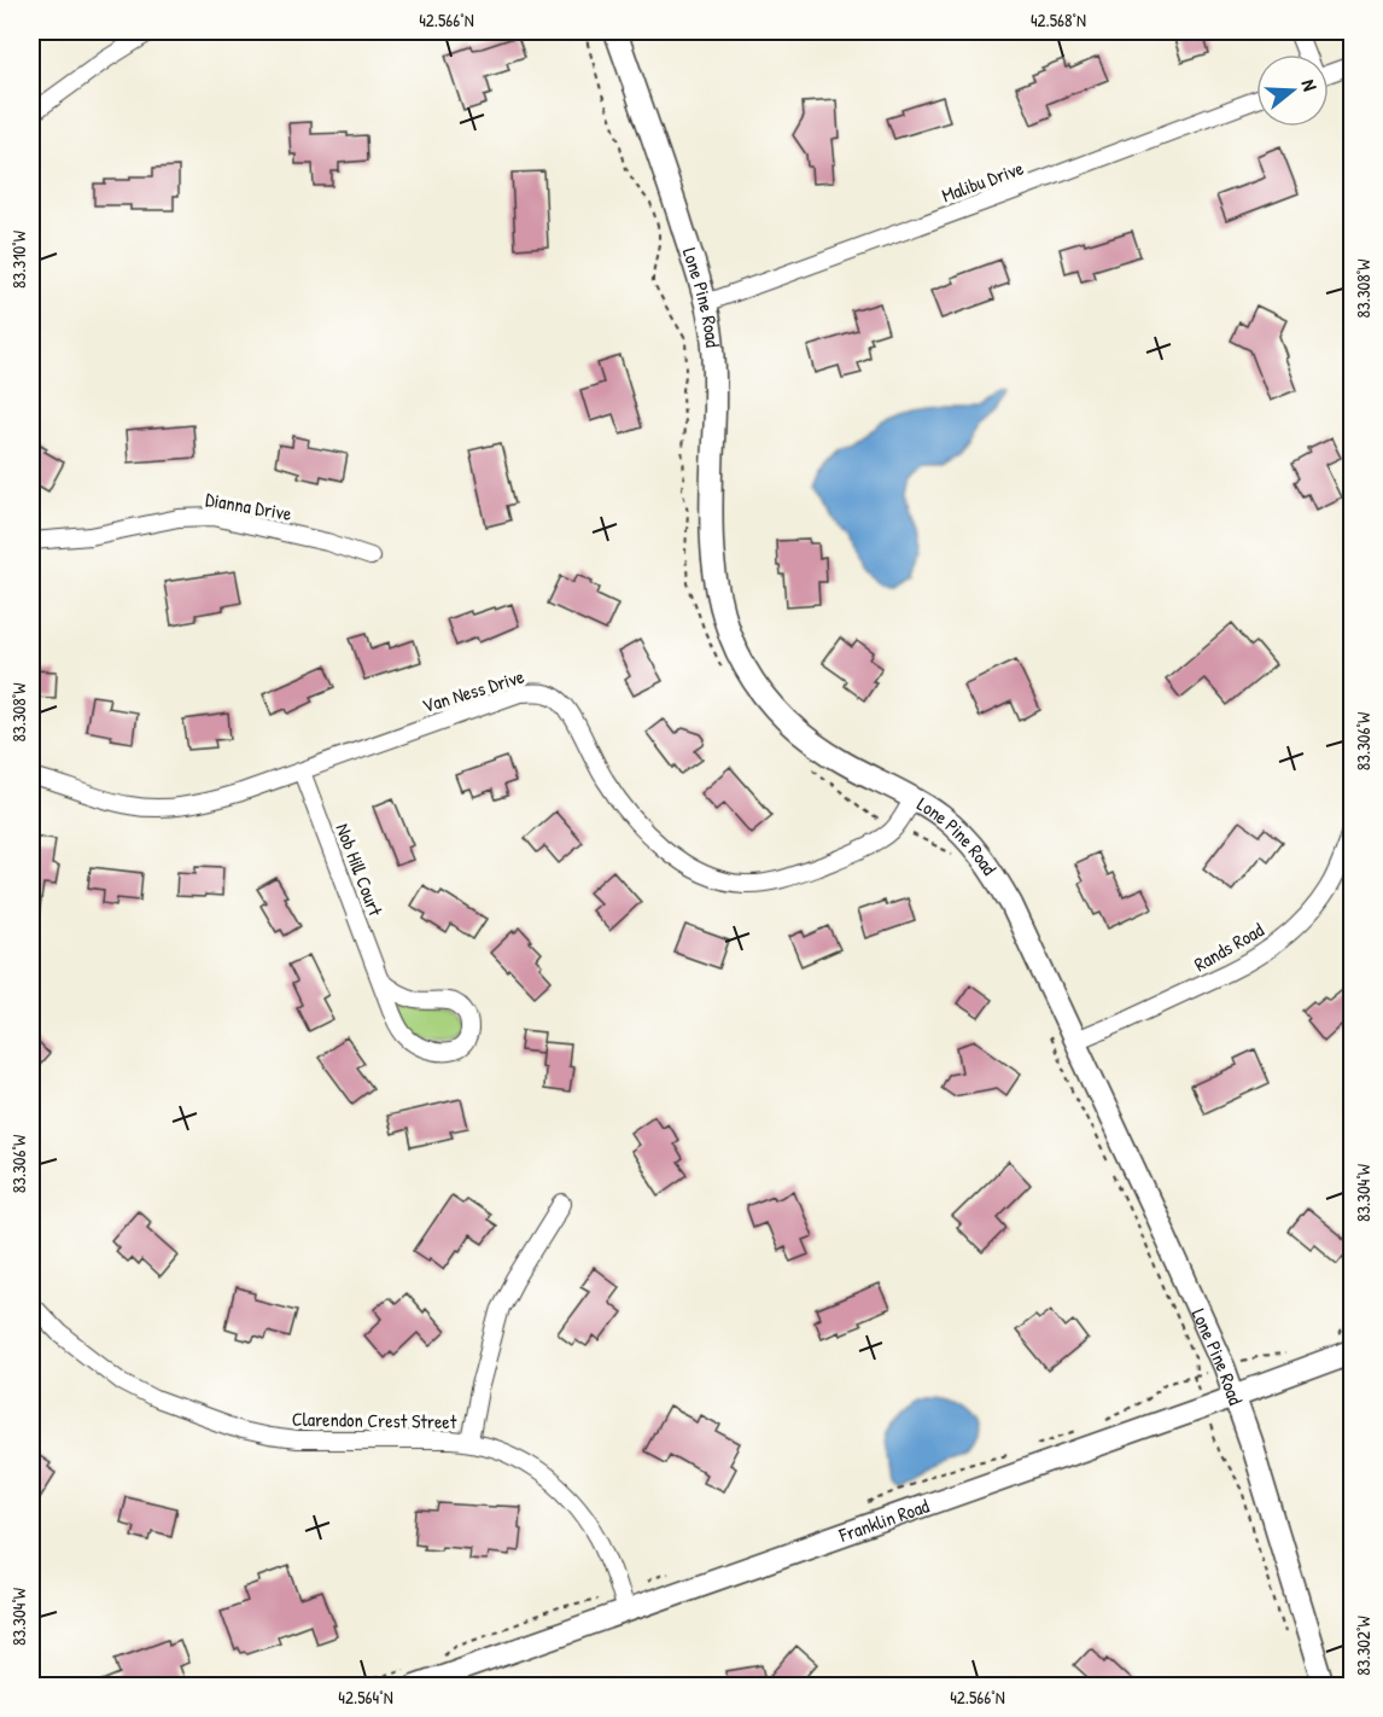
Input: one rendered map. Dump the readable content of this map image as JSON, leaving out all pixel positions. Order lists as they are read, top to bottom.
{
  "streets": {
    "street": [
      "Malibu Drive",
      "Lone Pine Road",
      "Dianna Drive",
      "Van Ness Drive",
      "Nob Hill Court",
      "Rands Road",
      "Clarendon Crest Street",
      "Franklin Road"
    ]
  },
  "crossings": [
    ["Malibu Drive", "Lone Pine Road"],
    ["Lone Pine Road", "Van Ness Drive"],
    ["Lone Pine Road", "Rands Road"],
    ["Lone Pine Road", "Franklin Road"],
    ["Van Ness Drive", "Nob Hill Court"],
    ["Clarendon Crest Street", "Franklin Road"]
  ],
  "north": "right",
  "coordinates": [
    "42.566°N",
    "42.568°N",
    "83.310°W",
    "83.308°W",
    "83.306°W",
    "83.304°W",
    "83.302°W",
    "42.564°N"
  ]
}
